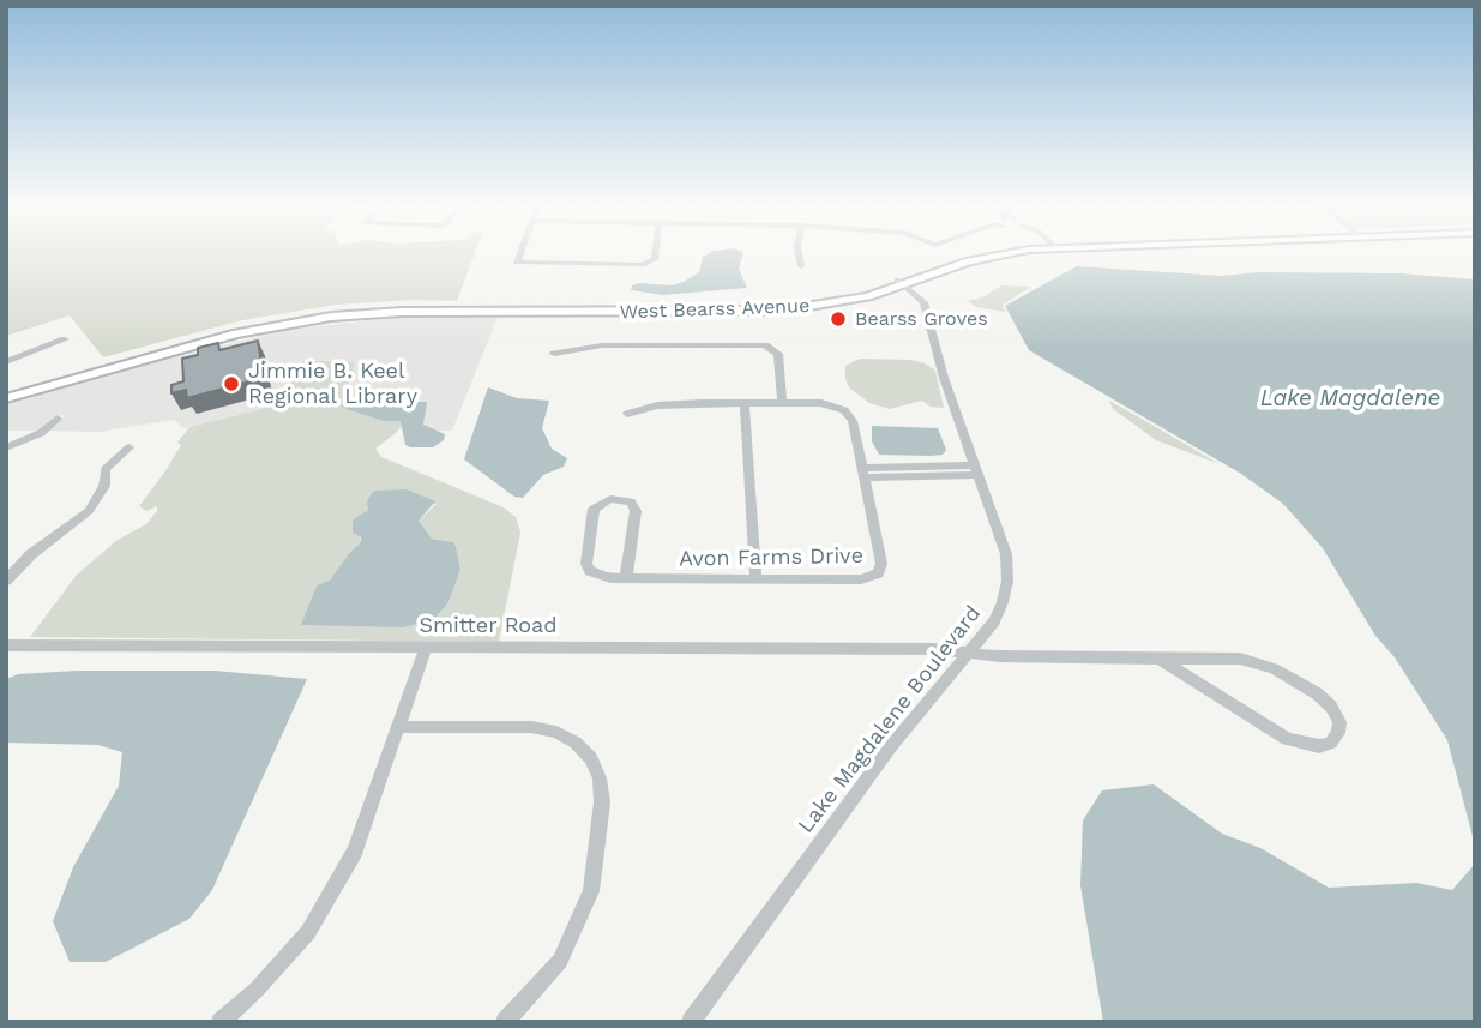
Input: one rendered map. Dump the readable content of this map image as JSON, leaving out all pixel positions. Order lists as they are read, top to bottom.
{
  "streets": {
    "main road": ["West Bearss Avenue"],
    "street": ["Avon Farms Drive", "Smitter Road", "Lake Magdalene Boulevard"]
  },
  "crossings": [
    ["West Bearss Avenue", "Lake Magdalene Boulevard"],
    ["Smitter Road", "Lake Magdalene Boulevard"]
  ],
  "water": ["Lake Magdalene"],
  "places": ["Bearss Groves", "Jimmie B. Keel Regional Library"]
}
